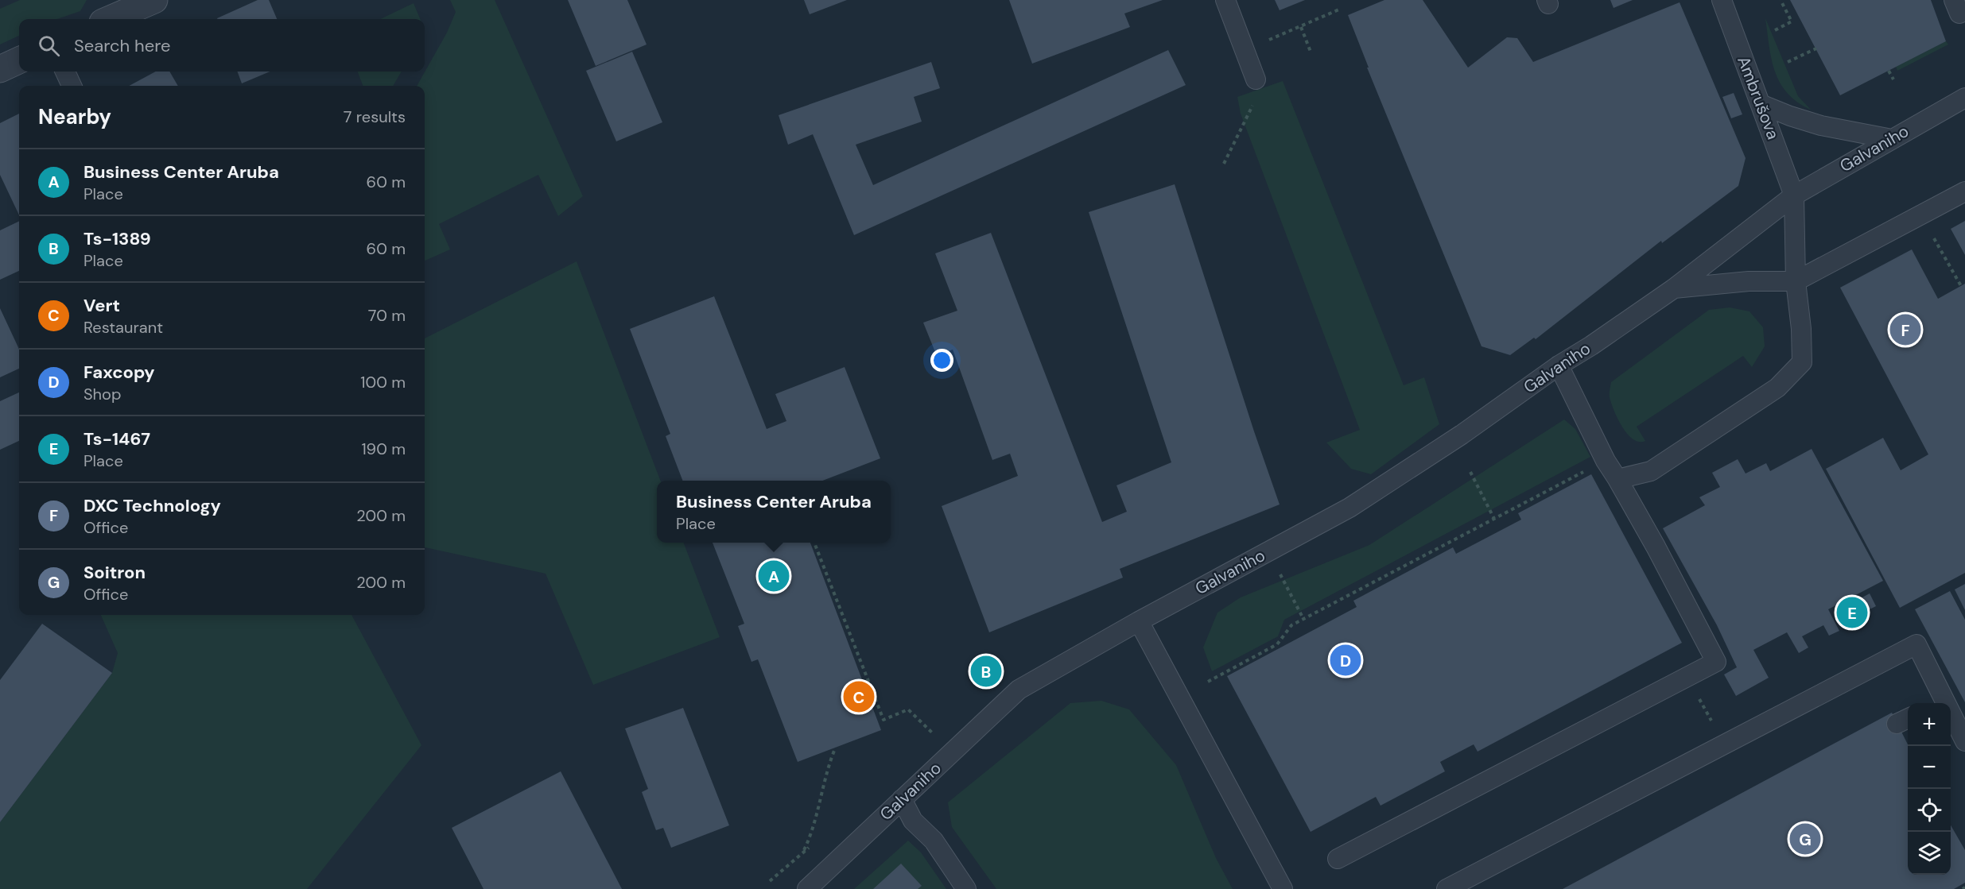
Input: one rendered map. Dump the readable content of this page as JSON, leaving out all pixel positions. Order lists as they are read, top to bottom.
{
  "streets": {
    "lane": ["Ambrušova", "Galvaniho"]
  },
  "crossings": [
    ["Ambrušova", "Galvaniho"]
  ],
  "page": {
    "search": "Search here",
    "heading": ["Nearby", "7 results"],
    "list": [
      {
        "mark": "A",
        "name": "Business Center Aruba",
        "note": "Place",
        "value": "60 m"
      },
      {
        "mark": "B",
        "name": "Ts-1389",
        "note": "Place",
        "value": "60 m"
      },
      {
        "mark": "C",
        "name": "Vert",
        "note": "Restaurant",
        "value": "70 m"
      },
      {
        "mark": "D",
        "name": "Faxcopy",
        "note": "Shop",
        "value": "100 m"
      },
      {
        "mark": "E",
        "name": "Ts-1467",
        "note": "Place",
        "value": "190 m"
      },
      {
        "mark": "F",
        "name": "DXC Technology",
        "note": "Office",
        "value": "200 m"
      },
      {
        "mark": "G",
        "name": "Soitron",
        "note": "Office",
        "value": "200 m"
      }
    ],
    "pins": [
      "F",
      "A",
      "E",
      "D",
      "B",
      "C",
      "G"
    ],
    "popup": ["Business Center Aruba", "Place"],
    "map_buttons": ["+", "−"]
  }
}
